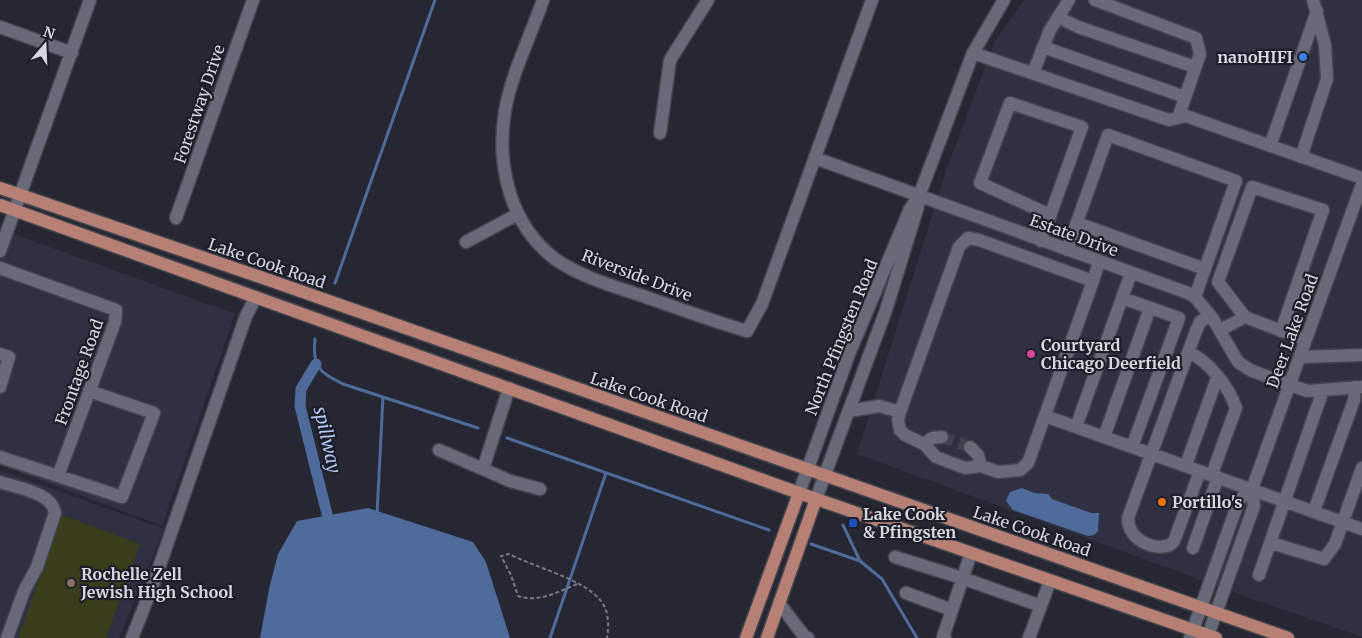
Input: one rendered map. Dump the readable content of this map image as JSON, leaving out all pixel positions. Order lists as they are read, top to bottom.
{
  "streets": {
    "main road": ["Lake Cook Road"],
    "street": [
      "Forestway Drive",
      "Estate Drive",
      "Riverside Drive",
      "Deer Lake Road",
      "North Pfingsten Road",
      "Frontage Road"
    ]
  },
  "crossings": [
    ["Estate Drive", "Riverside Drive"],
    ["Estate Drive", "Deer Lake Road"],
    ["Estate Drive", "North Pfingsten Road"],
    ["Lake Cook Road", "Deer Lake Road"],
    ["Lake Cook Road", "North Pfingsten Road"]
  ],
  "water": ["spillway"],
  "places": {
    "other": [
      "nanoHIFI",
      "Courtyard Chicago Deerfield",
      "Portillo's",
      "Rochelle Zell Jewish High School"
    ],
    "transit": ["Lake Cook & Pfingsten"]
  },
  "north": "top"
}
